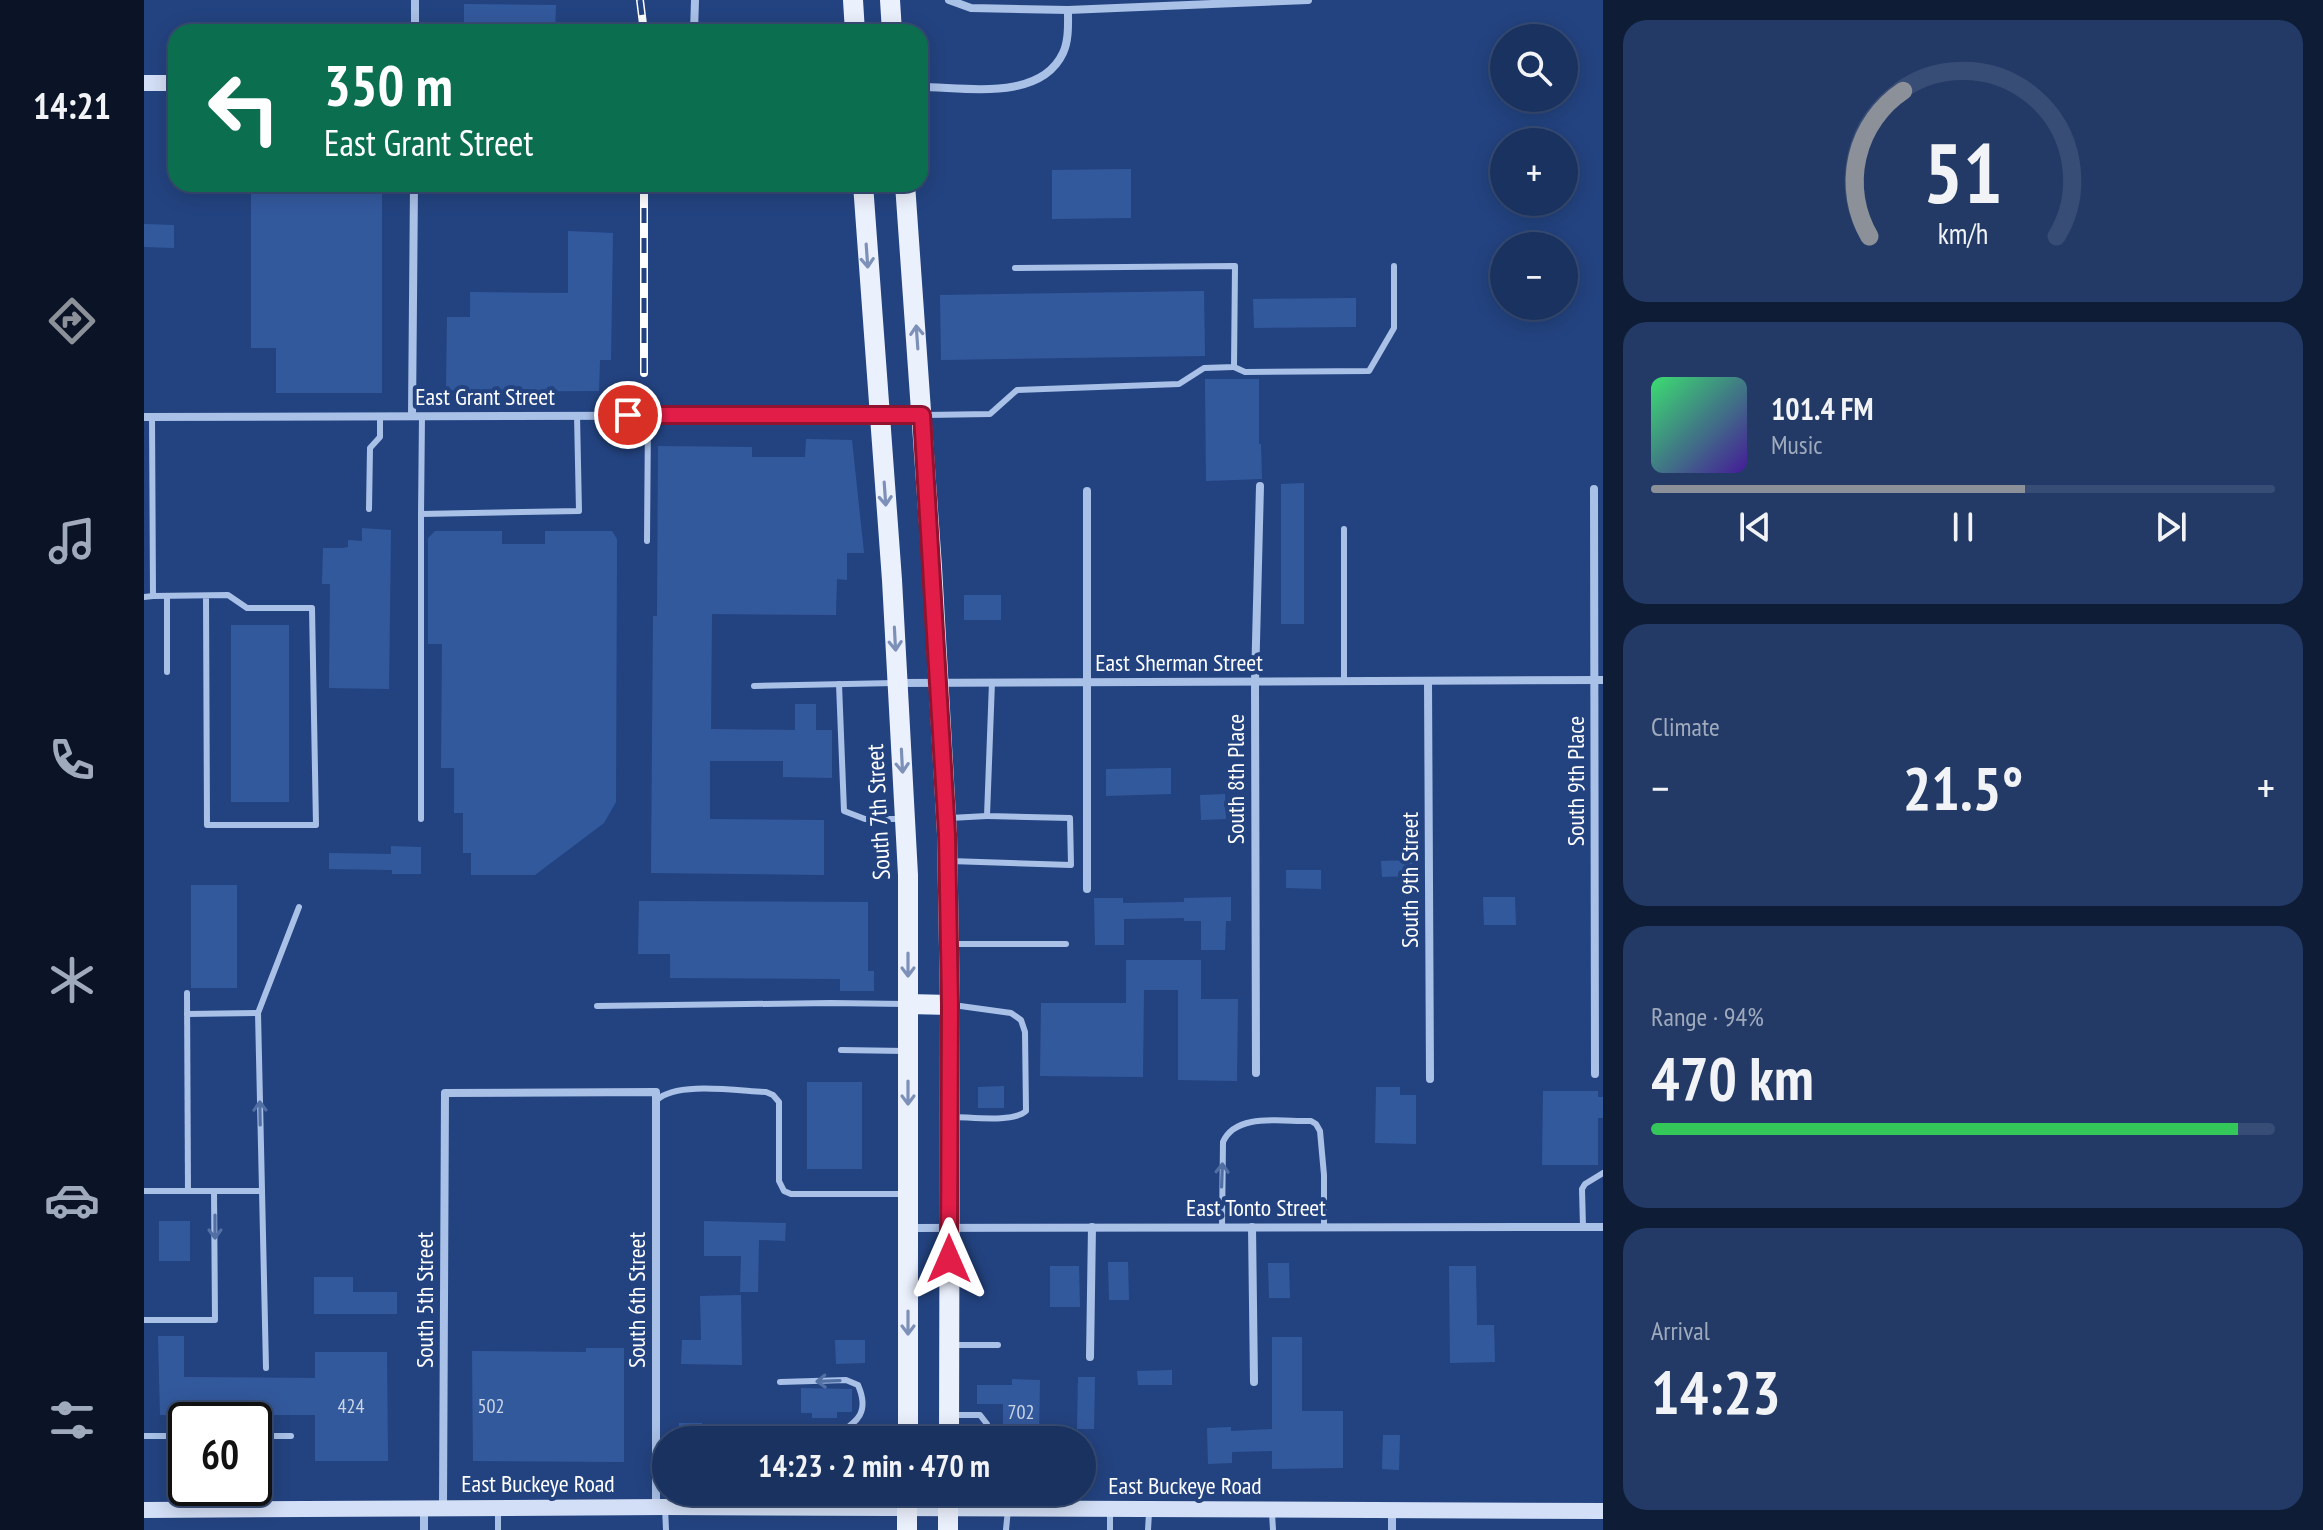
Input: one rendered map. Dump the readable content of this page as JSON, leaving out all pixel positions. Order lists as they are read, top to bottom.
{
  "streets": {
    "main road": ["South 7th Street", "East Buckeye Road"],
    "street": [
      "East Grant Street",
      "East Sherman Street",
      "South 8th Place",
      "South 9th Place",
      "South 9th Street",
      "East Tonto Street",
      "South 5th Street",
      "South 6th Street"
    ]
  },
  "crossings": [
    ["East Grant Street", "South 7th Street"],
    ["East Sherman Street", "South 8th Place"],
    ["East Sherman Street", "South 9th Place"],
    ["East Sherman Street", "South 7th Street"],
    ["East Sherman Street", "South 9th Street"],
    ["South 7th Street", "East Tonto Street"],
    ["South 5th Street", "South 6th Street"],
    ["South 5th Street", "East Buckeye Road"],
    ["South 6th Street", "East Buckeye Road"]
  ],
  "house_numbers": ["424", "502", "702"],
  "page": {
    "tabs": "14:21",
    "map_buttons": ["+", "−"],
    "turn": ["350 m", "East Grant Street"],
    "song": ["101.4 FM", "Music"],
    "tile": [
      "Climate",
      ["Range · 94%", "470 km"],
      ["Arrival", "14:23"]
    ],
    "heat": ["−", "21.5°", "+"],
    "limit": "60",
    "trip": "14:23 · 2 min · 470 m",
    "gauge": ["51", "km/h"]
  }
}
